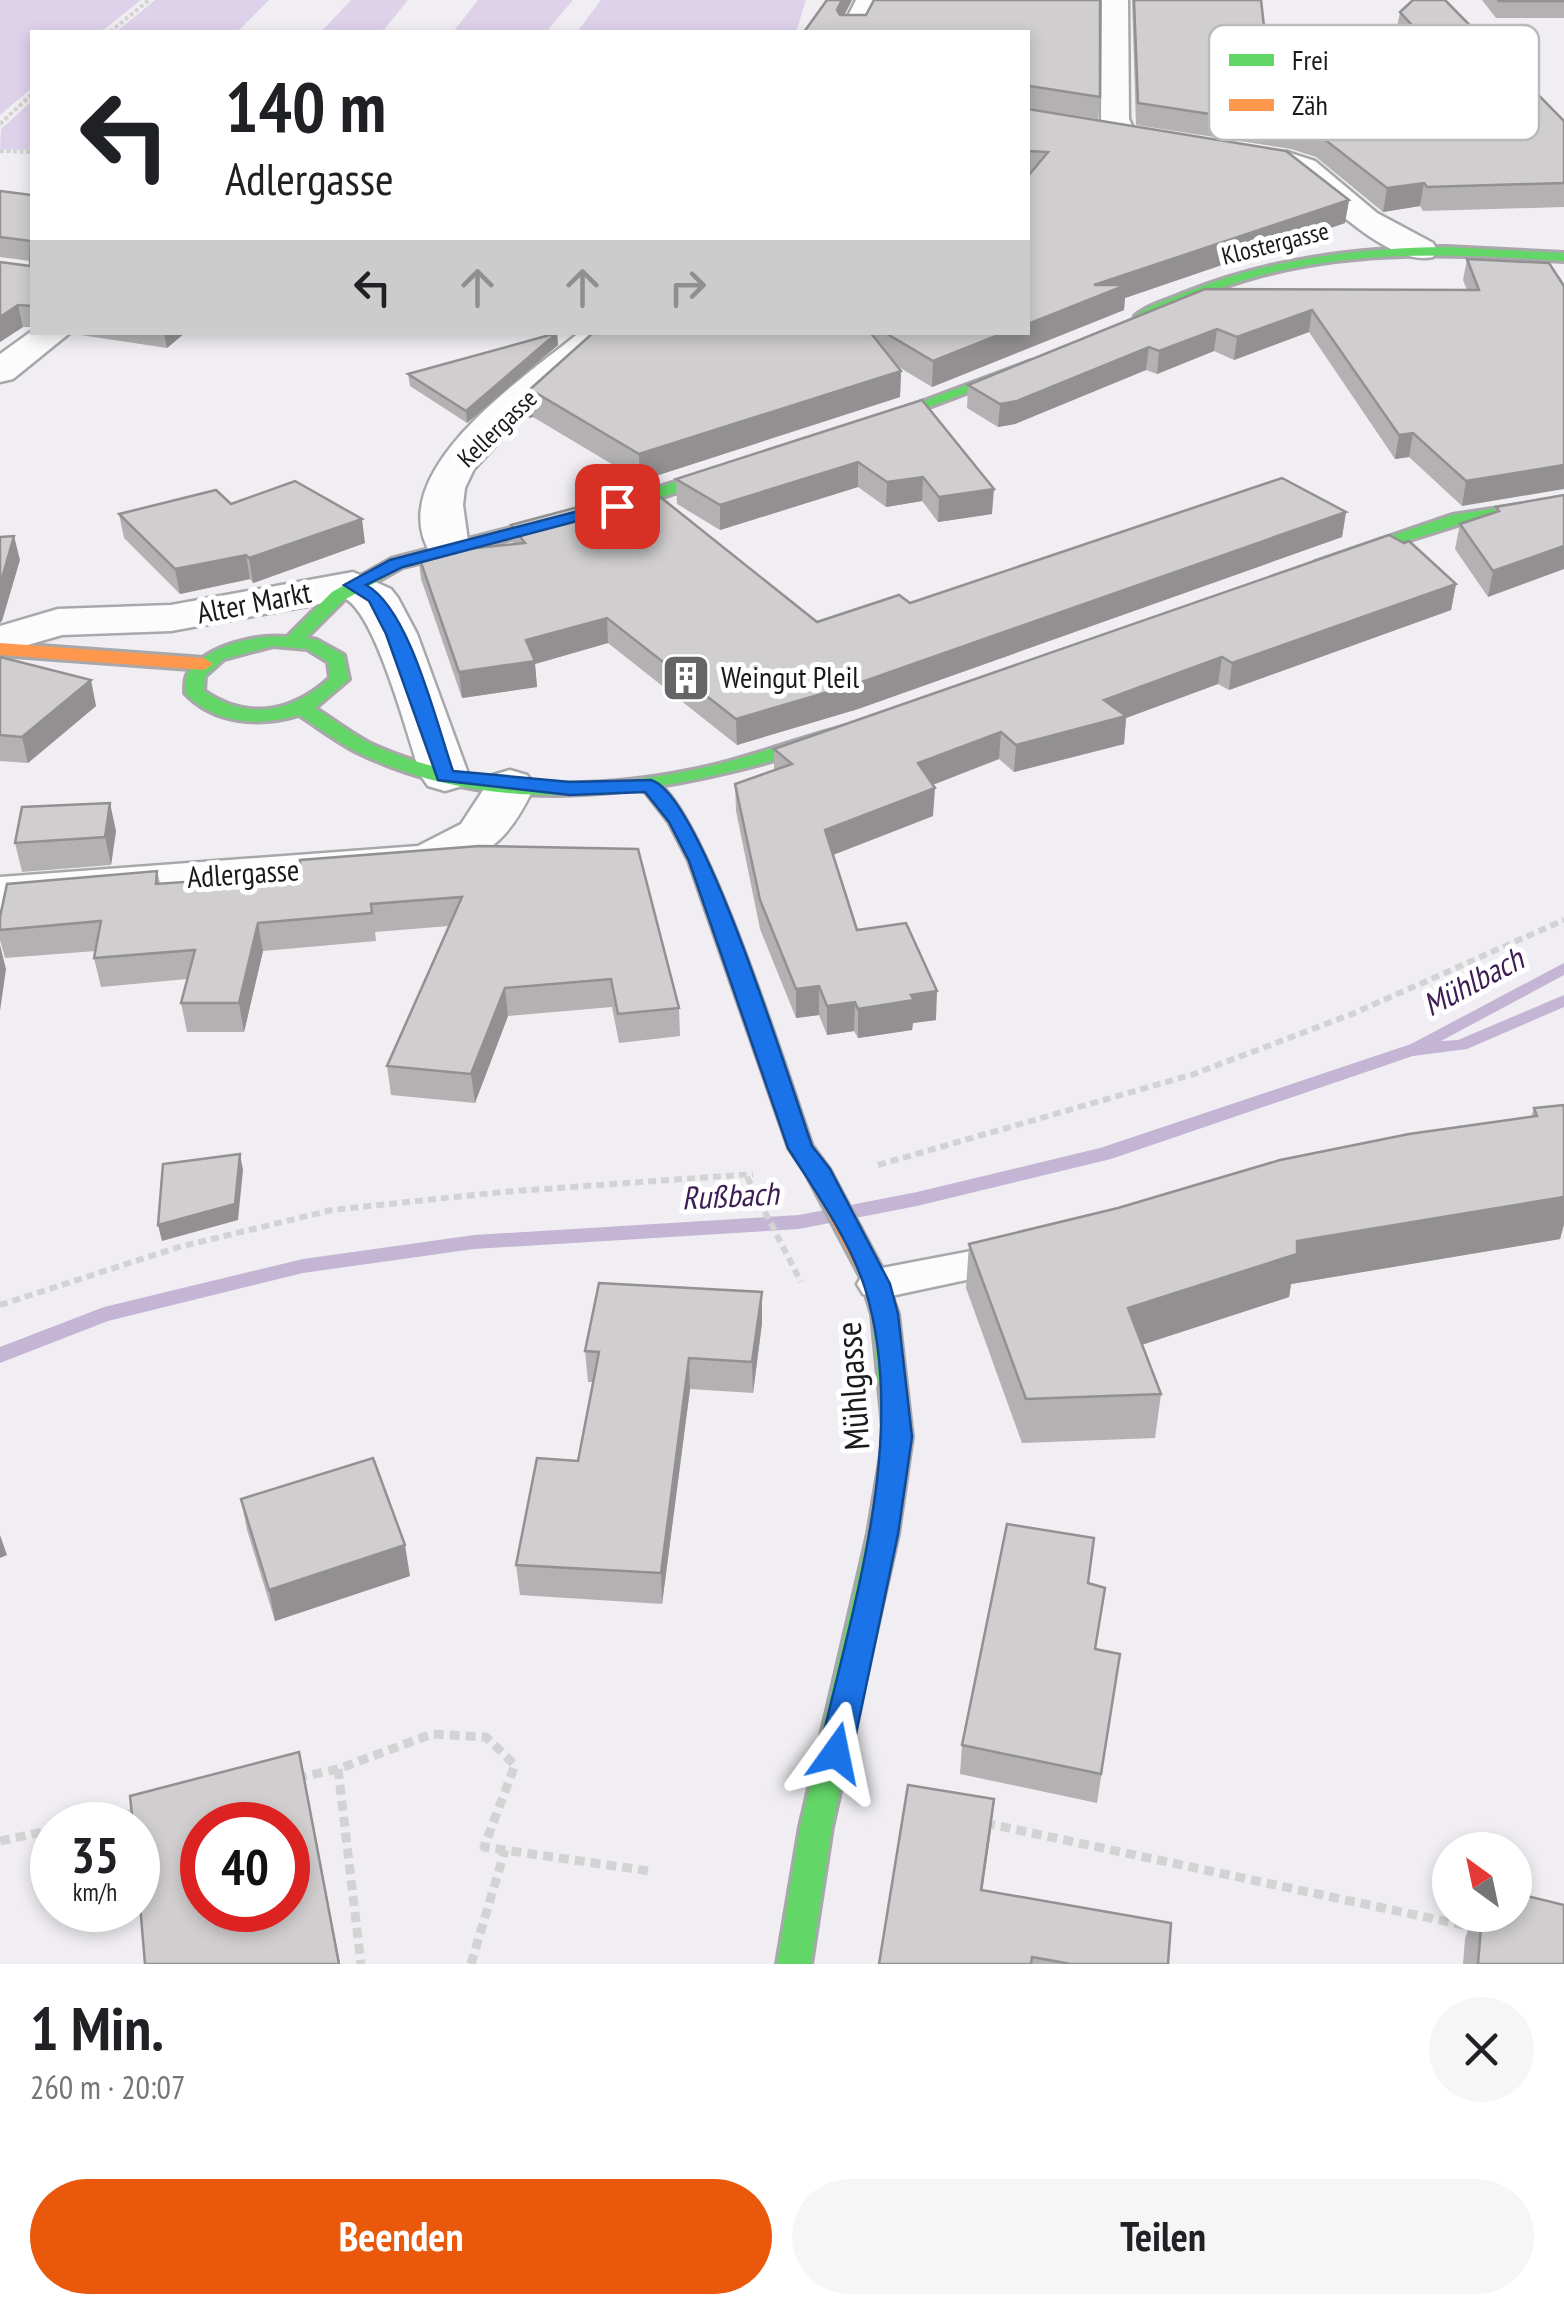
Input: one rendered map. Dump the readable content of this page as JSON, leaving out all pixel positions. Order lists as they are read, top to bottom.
{
  "streets": {
    "street": [
      "Klostergasse",
      "Kellergasse",
      "Alter Markt",
      "Adlergasse",
      "Mühlgasse"
    ]
  },
  "water": ["Mühlbach", "Rußbach"],
  "places": {
    "building": ["Weingut Pleil"]
  },
  "legend": ["Frei", "Zäh"],
  "north": "top left",
  "page": {
    "turn": ["140 m", "Adlergasse"],
    "speed": "35 km/h",
    "limit": "40",
    "heading": ["1 Min.", "260 m · 20:07"],
    "buttons": ["Beenden", "Teilen"]
  }
}
